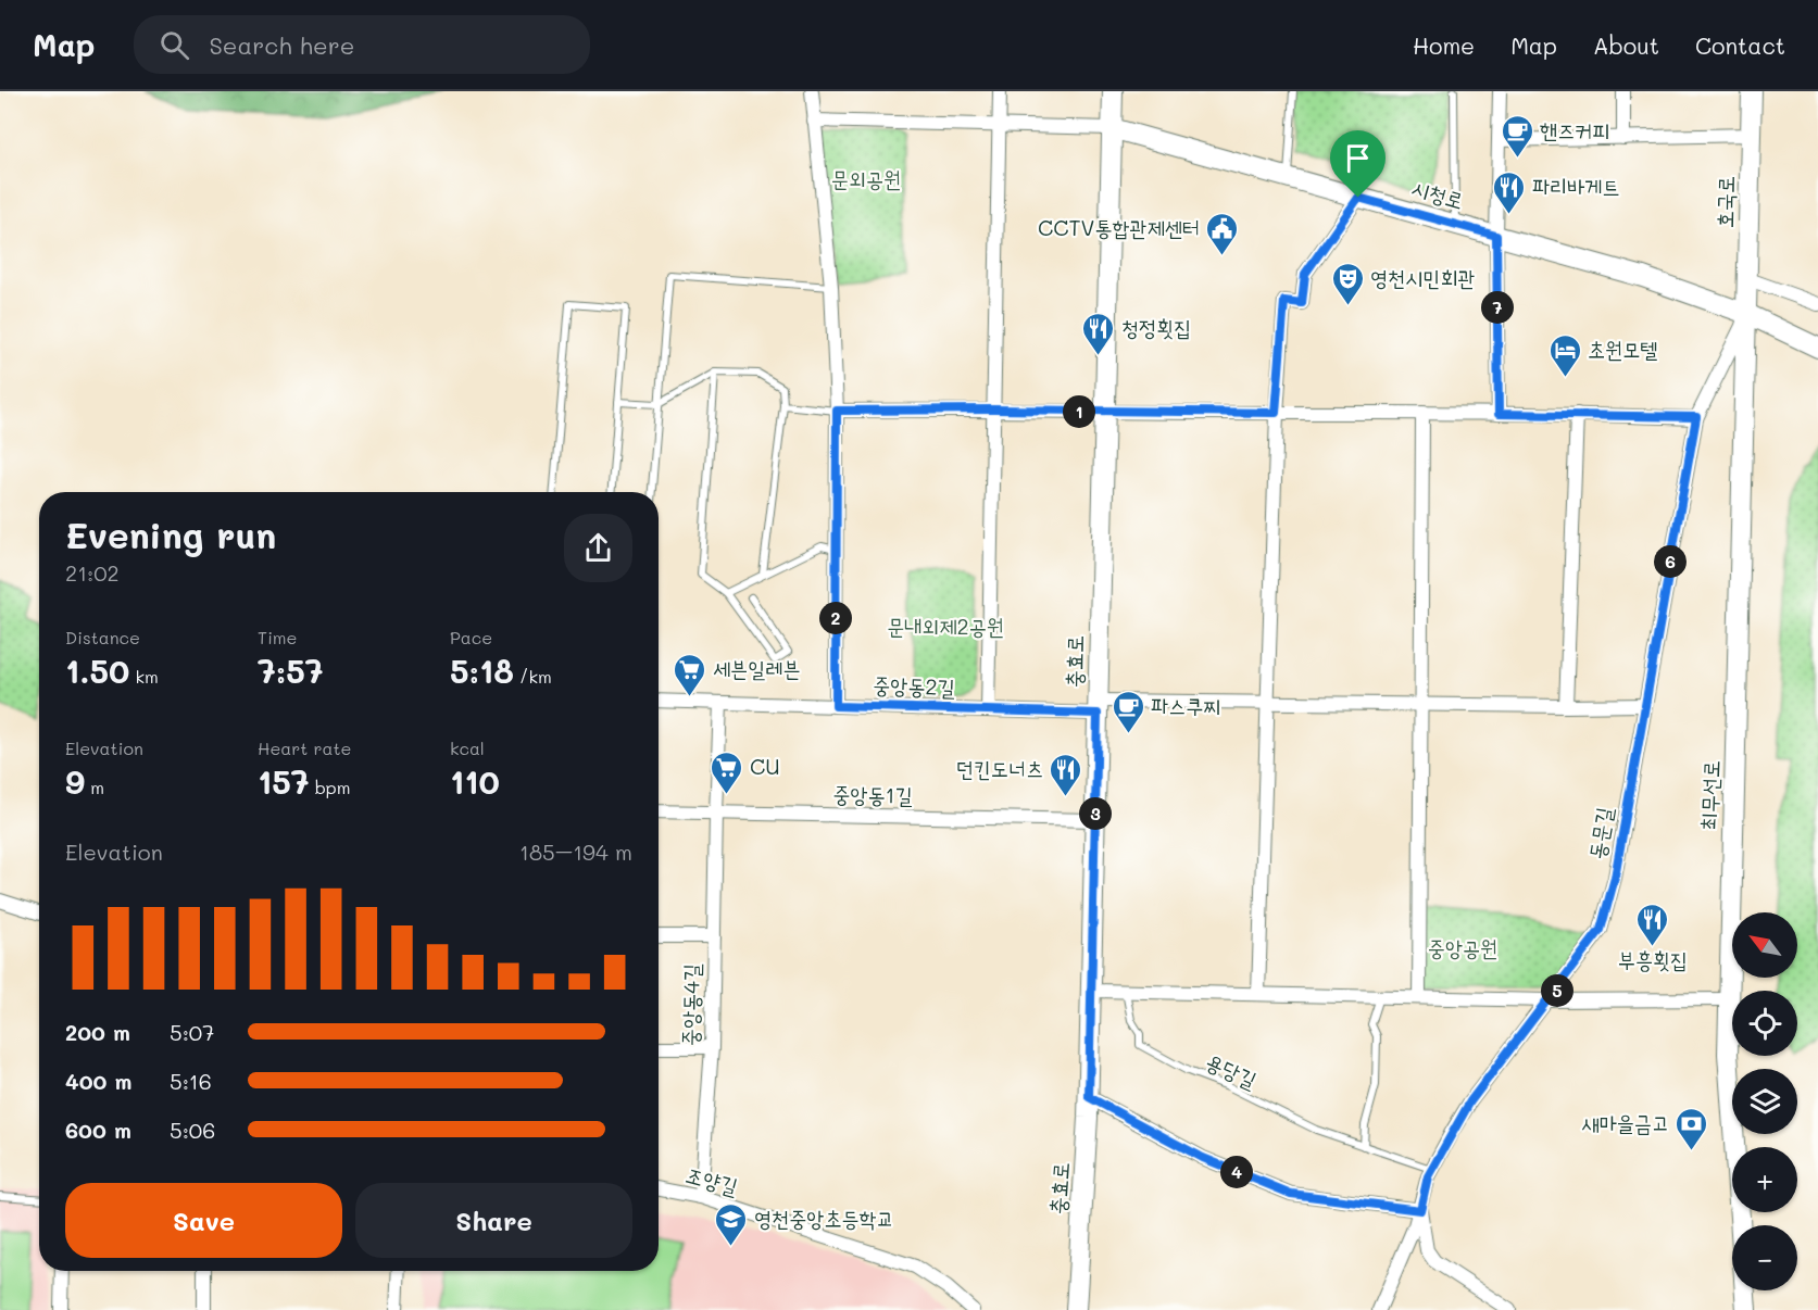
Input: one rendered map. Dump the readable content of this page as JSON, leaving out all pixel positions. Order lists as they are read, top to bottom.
{
  "streets": {
    "street": [
      "시청로",
      "호국로",
      "충효로",
      "중앙동2길",
      "중앙동1길",
      "최무선로",
      "동문길",
      "중앙동4길",
      "조양길"
    ],
    "lane": ["용당길"]
  },
  "crossings": [
    ["시청로", "호국로"],
    ["시청로", "충효로"],
    ["시청로", "최무선로"],
    ["시청로", "동문길"],
    ["호국로", "최무선로"],
    ["호국로", "동문길"],
    ["충효로", "중앙동2길"],
    ["충효로", "중앙동1길"],
    ["중앙동2길", "동문길"],
    ["중앙동2길", "중앙동4길"],
    ["중앙동1길", "중앙동4길"],
    ["최무선로", "동문길"],
    ["동문길", "용당길"],
    ["중앙동4길", "조양길"]
  ],
  "parks": ["문외공원", "문내외제2공원", "중앙공원"],
  "places": {
    "cafe": ["핸즈커피", "파스쿠찌"],
    "restaurant": [
      "파리바게트",
      "청정횟집",
      "던킨도너츠",
      "부흥횟집"
    ],
    "public building": ["CCTV통합관제센터"],
    "theatre": ["영천시민회관"],
    "hotel": ["초원모텔"],
    "supermarket": ["세븐일레븐", "CU"],
    "bank": ["새마을금고"],
    "school or university": ["영천중앙초등학교"]
  },
  "north": "top left",
  "page": {
    "header": "Map",
    "search": "Search here",
    "nav": [
      "Home",
      "Map",
      "About",
      "Contact"
    ],
    "pins": [
      "7",
      "1",
      "6",
      "2",
      "3",
      "5",
      "4"
    ],
    "heading": ["Evening run", "21:02"],
    "stats": [
      ["Distance", "1.50 km"],
      ["Time", "7:57"],
      ["Pace", "5:18 /km"],
      ["Elevation", "9 m"],
      ["Heart rate", "157 bpm"],
      ["kcal", "110"]
    ],
    "chart": ["Elevation", "185–194 m"],
    "map_buttons": ["+", "−"],
    "list": [
      {
        "name": "200 m",
        "note": "5:07"
      },
      {
        "name": "400 m",
        "note": "5:16"
      },
      {
        "name": "600 m",
        "note": "5:06"
      }
    ],
    "buttons": ["Save", "Share"]
  }
}
